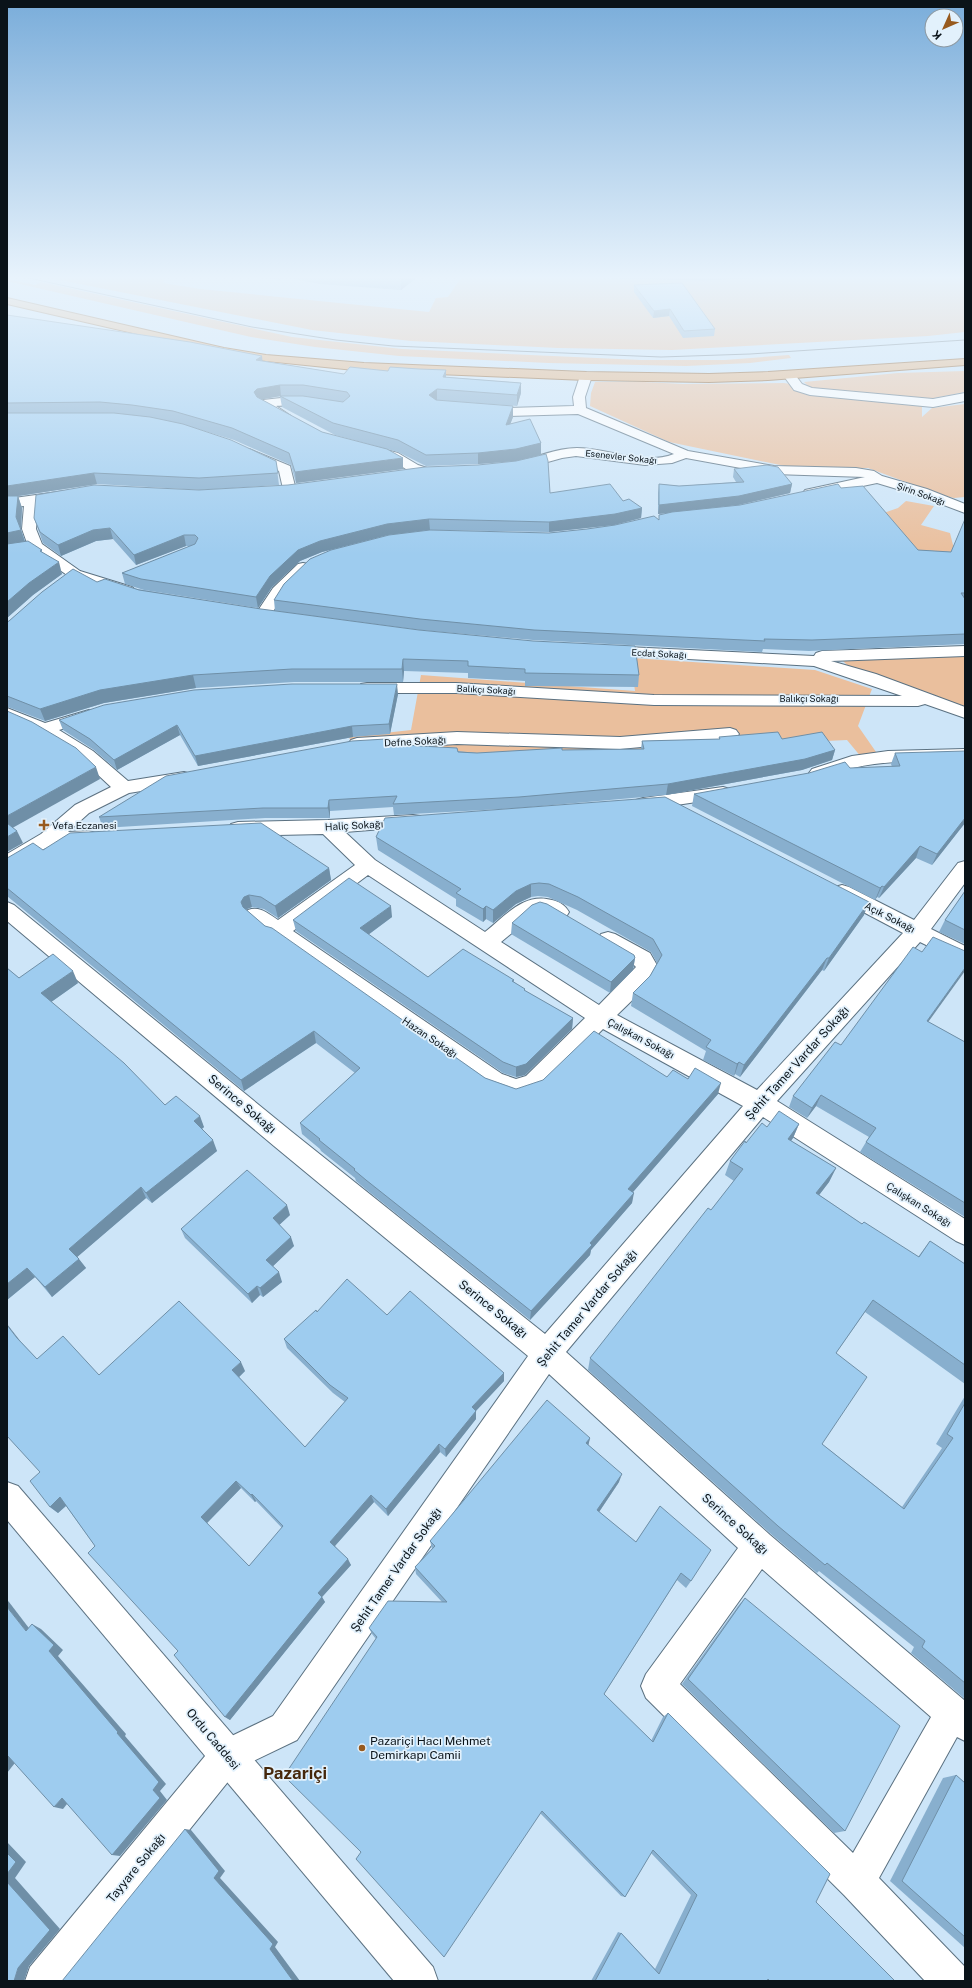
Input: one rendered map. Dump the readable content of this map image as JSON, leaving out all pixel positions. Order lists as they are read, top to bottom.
{
  "streets": {
    "street": [
      "Esenevler Sokağı",
      "Şirin Sokağı",
      "Ecdat Sokağı",
      "Balıkçı Sokağı",
      "Defne Sokağı",
      "Haliç Sokağı",
      "Açık Sokağı",
      "Hazan Sokağı",
      "Çalışkan Sokağı",
      "Şehit Tamer Vardar Sokağı",
      "Serince Sokağı",
      "Ordu Caddesi",
      "Tayyare Sokağı"
    ]
  },
  "crossings": [
    ["Esenevler Sokağı", "Şirin Sokağı"],
    ["Haliç Sokağı", "Çalışkan Sokağı"],
    ["Açık Sokağı", "Şehit Tamer Vardar Sokağı"],
    ["Hazan Sokağı", "Çalışkan Sokağı"],
    ["Çalışkan Sokağı", "Şehit Tamer Vardar Sokağı"],
    ["Şehit Tamer Vardar Sokağı", "Serince Sokağı"],
    ["Şehit Tamer Vardar Sokağı", "Ordu Caddesi"],
    ["Şehit Tamer Vardar Sokağı", "Tayyare Sokağı"],
    ["Ordu Caddesi", "Tayyare Sokağı"]
  ],
  "districts": ["Pazariçi"],
  "places": {
    "health": ["Vefa Eczanesi"],
    "other": ["Pazariçi Hacı Mehmet Demirkapı Camii"]
  },
  "north": "bottom left"
}
